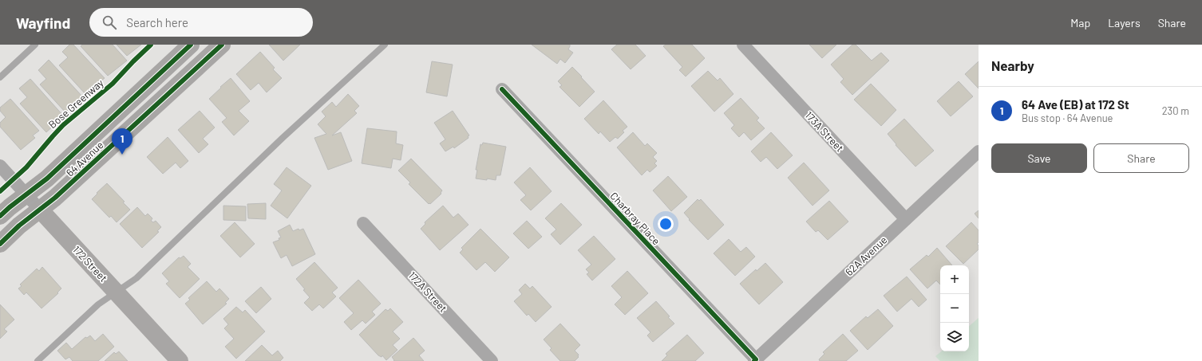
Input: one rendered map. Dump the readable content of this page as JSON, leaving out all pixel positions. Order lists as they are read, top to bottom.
{
  "streets": {
    "main road": ["64 Avenue", "172 Street"],
    "street": [
      "173A Street",
      "Charbray Place",
      "62A Avenue",
      "172A Street"
    ],
    "cycle path": ["Bose Greenway"]
  },
  "crossings": [
    ["173A Street", "62A Avenue"],
    ["64 Avenue", "172 Street"],
    ["Charbray Place", "62A Avenue"]
  ],
  "page": {
    "header": "Wayfind",
    "search": "Search here",
    "nav": ["Map", "Layers", "Share"],
    "heading": "Nearby",
    "list": [
      {
        "mark": "1",
        "name": "64 Ave (EB) at 172 St",
        "note": "Bus stop · 64 Avenue",
        "value": "230 m"
      }
    ],
    "pins": "1",
    "buttons": ["Save", "Share"],
    "map_buttons": ["+", "−"]
  }
}
